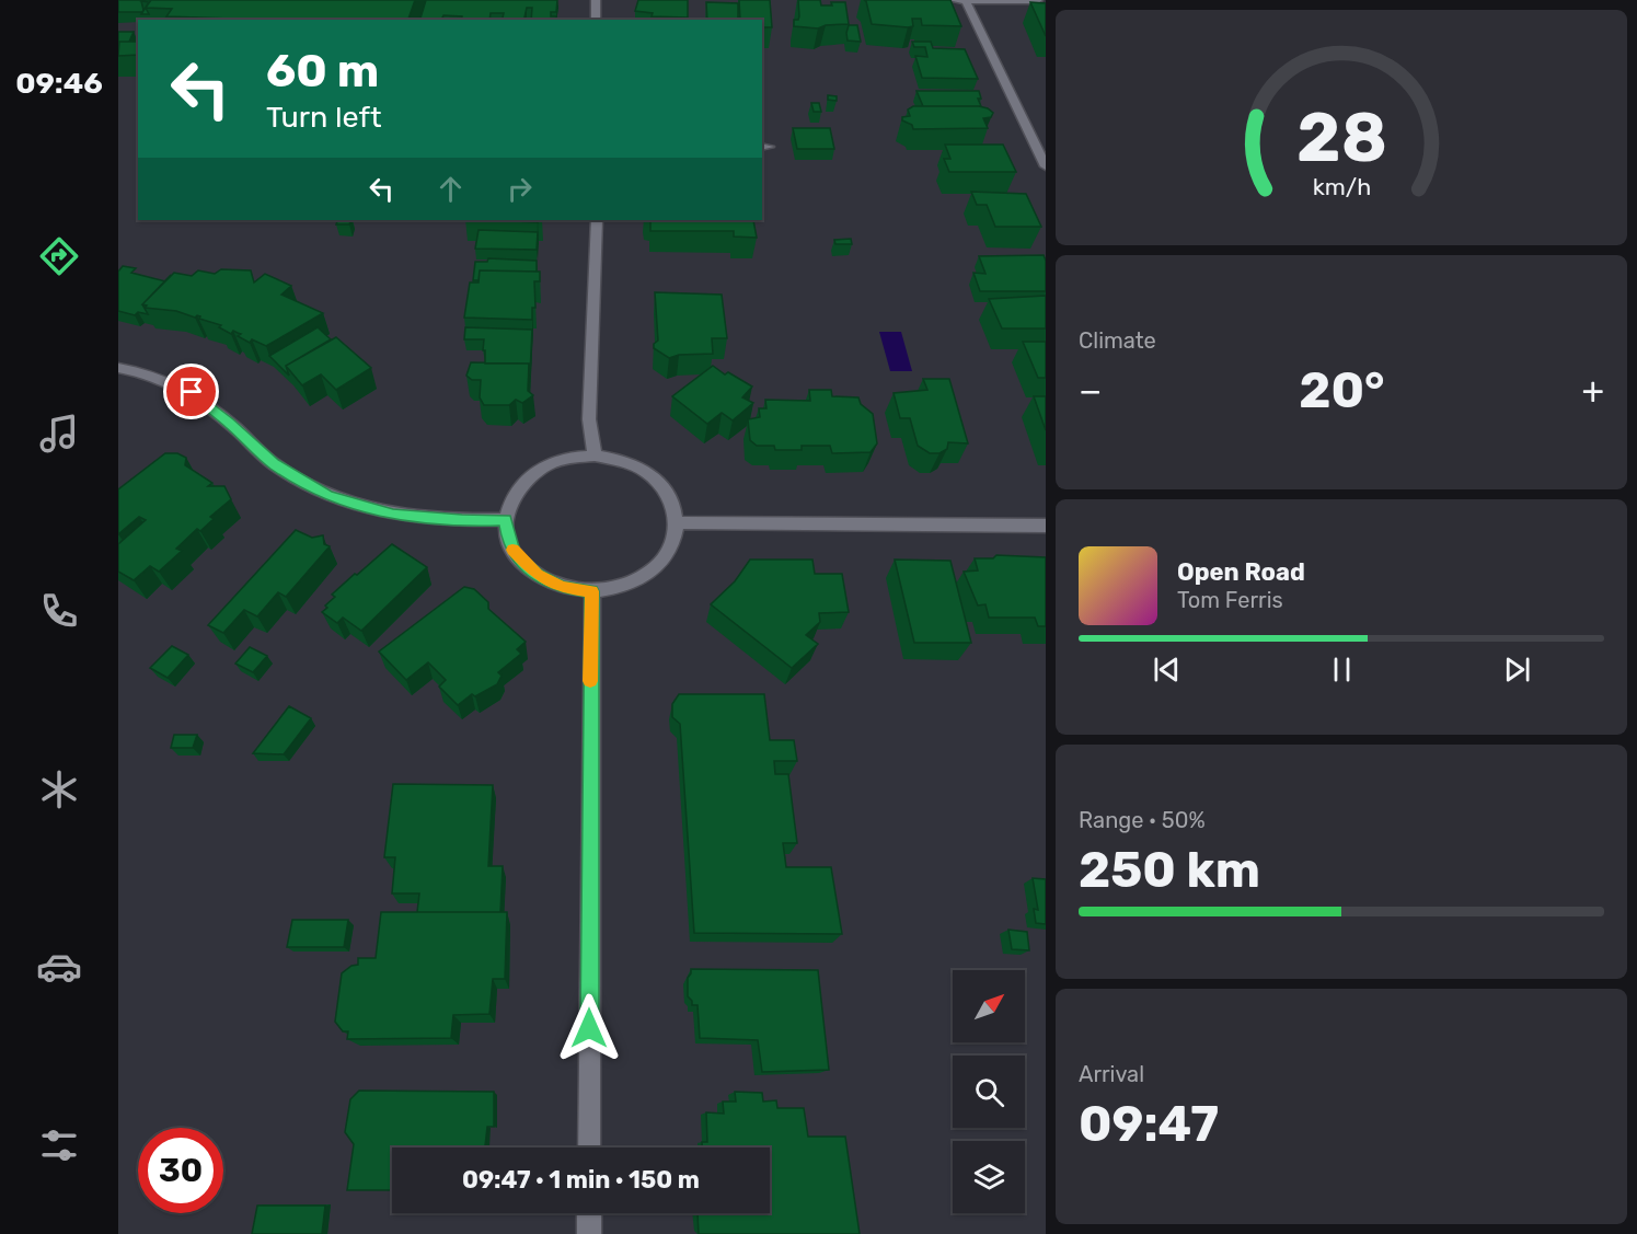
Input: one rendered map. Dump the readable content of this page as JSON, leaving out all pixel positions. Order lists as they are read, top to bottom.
{
  "north": "top right",
  "page": {
    "tabs": "09:46",
    "turn": ["60 m", "Turn left"],
    "tile": [
      "Climate",
      ["Range · 50%", "250 km"],
      ["Arrival", "09:47"]
    ],
    "heat": ["−", "20°", "+"],
    "song": ["Open Road", "Tom Ferris"],
    "limit": "30",
    "trip": "09:47 · 1 min · 150 m",
    "gauge": ["28", "km/h"]
  }
}
